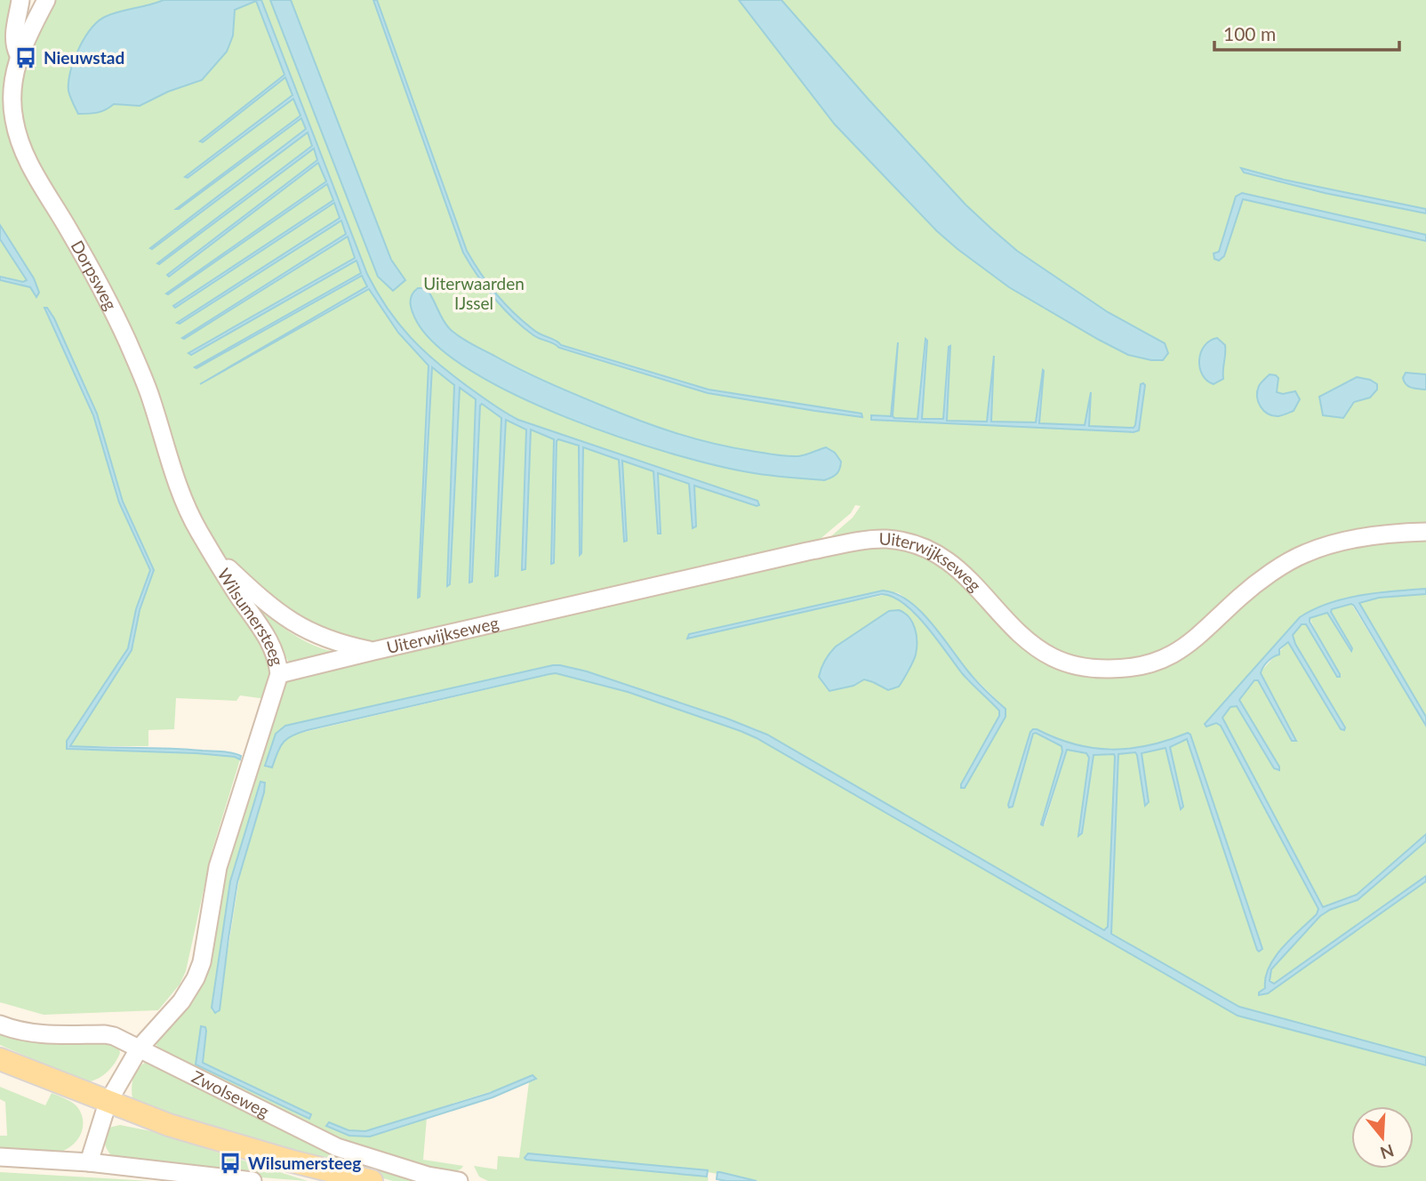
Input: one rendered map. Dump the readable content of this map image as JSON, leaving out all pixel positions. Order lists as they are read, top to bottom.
{
  "streets": {
    "street": [
      "Dorpsweg",
      "Uiterwijkseweg",
      "Wilsumersteeg",
      "Zwolseweg"
    ]
  },
  "crossings": [
    ["Dorpsweg", "Uiterwijkseweg"],
    ["Dorpsweg", "Wilsumersteeg"],
    ["Uiterwijkseweg", "Wilsumersteeg"],
    ["Wilsumersteeg", "Zwolseweg"]
  ],
  "parks": ["Uiterwaarden IJssel"],
  "places": {
    "bus stop": ["Nieuwstad", "Wilsumersteeg"]
  },
  "scale_bar": "100 m",
  "north": "bottom"
}
